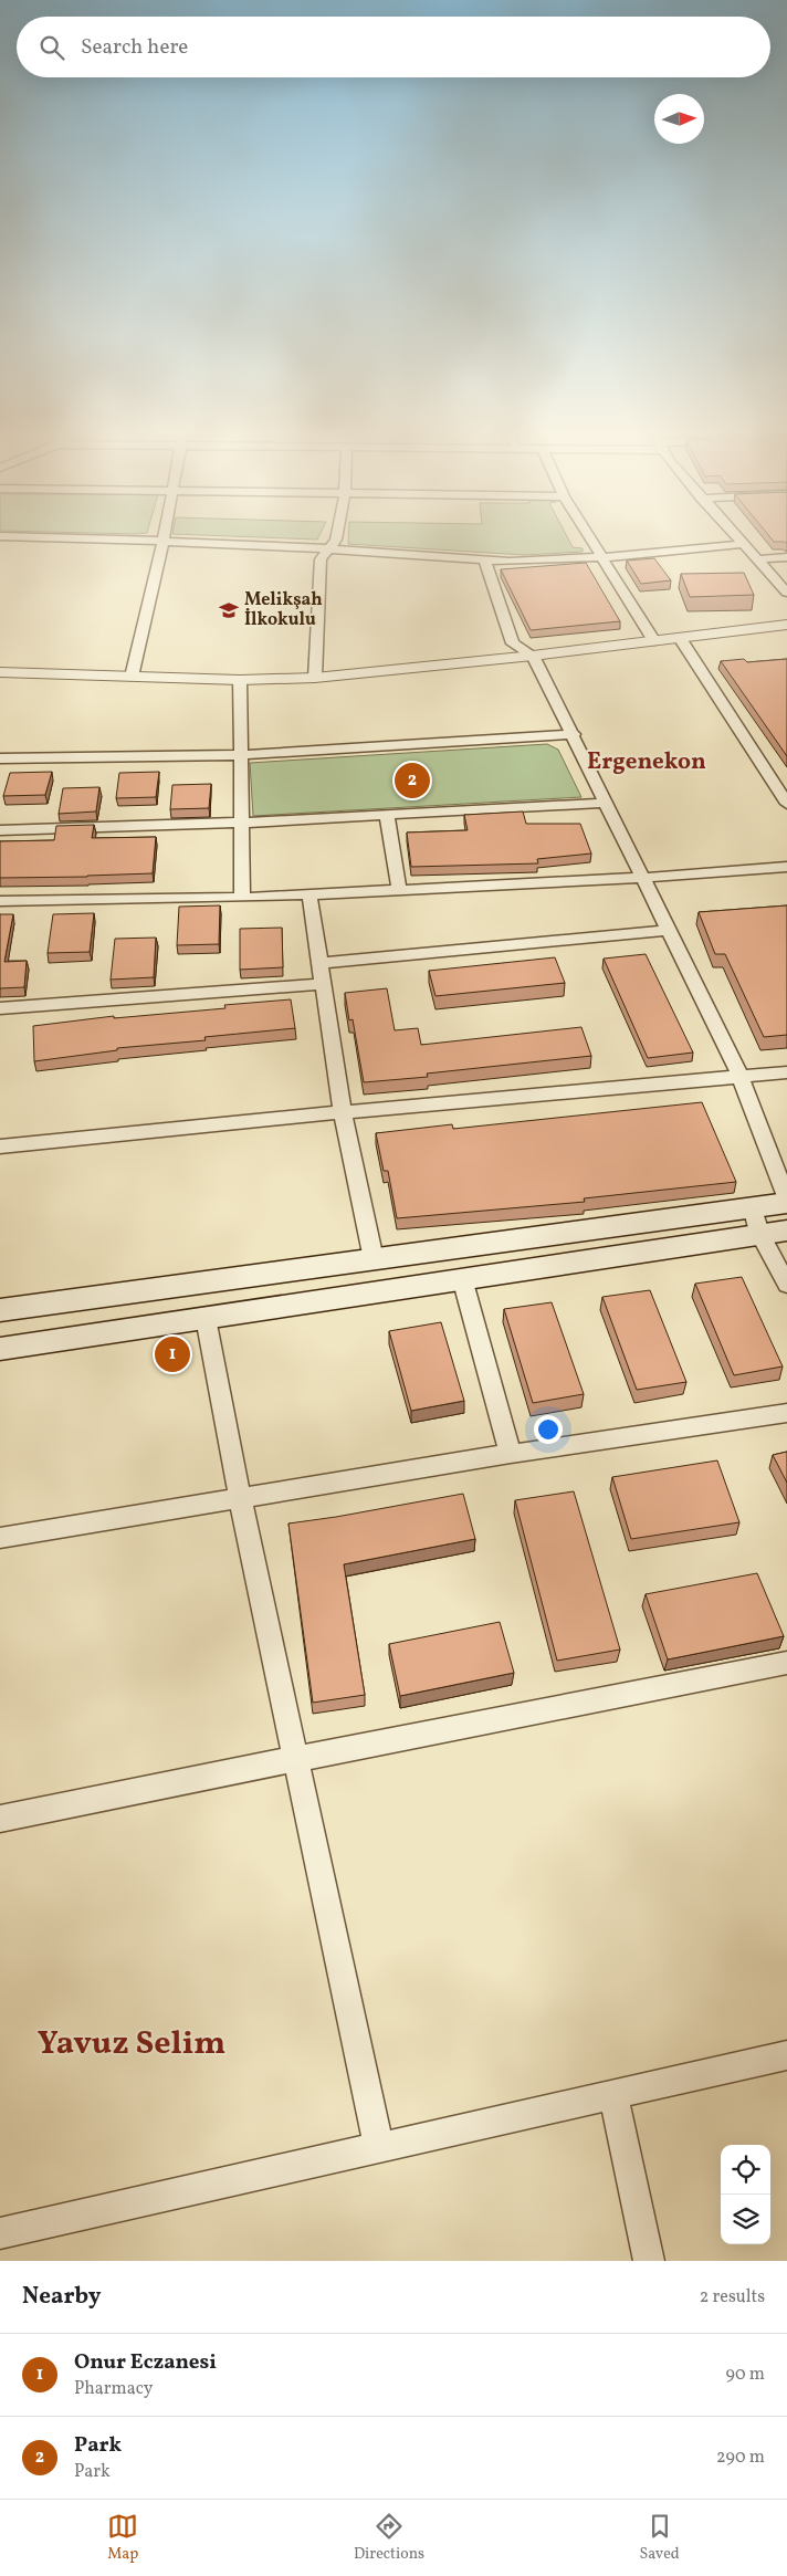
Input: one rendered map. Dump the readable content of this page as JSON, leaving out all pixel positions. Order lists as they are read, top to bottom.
{
  "districts": ["Ergenekon", "Yavuz Selim"],
  "places": {
    "school or university": ["Melikşah İlkokulu"]
  },
  "north": "right",
  "page": {
    "search": "Search here",
    "pins": ["2", "1"],
    "heading": ["Nearby", "2 results"],
    "list": [
      {
        "mark": "1",
        "name": "Onur Eczanesi",
        "note": "Pharmacy",
        "value": "90 m"
      },
      {
        "mark": "2",
        "name": "Park",
        "note": "Park",
        "value": "290 m"
      }
    ],
    "nav": ["Map", "Directions", "Saved"]
  }
}
